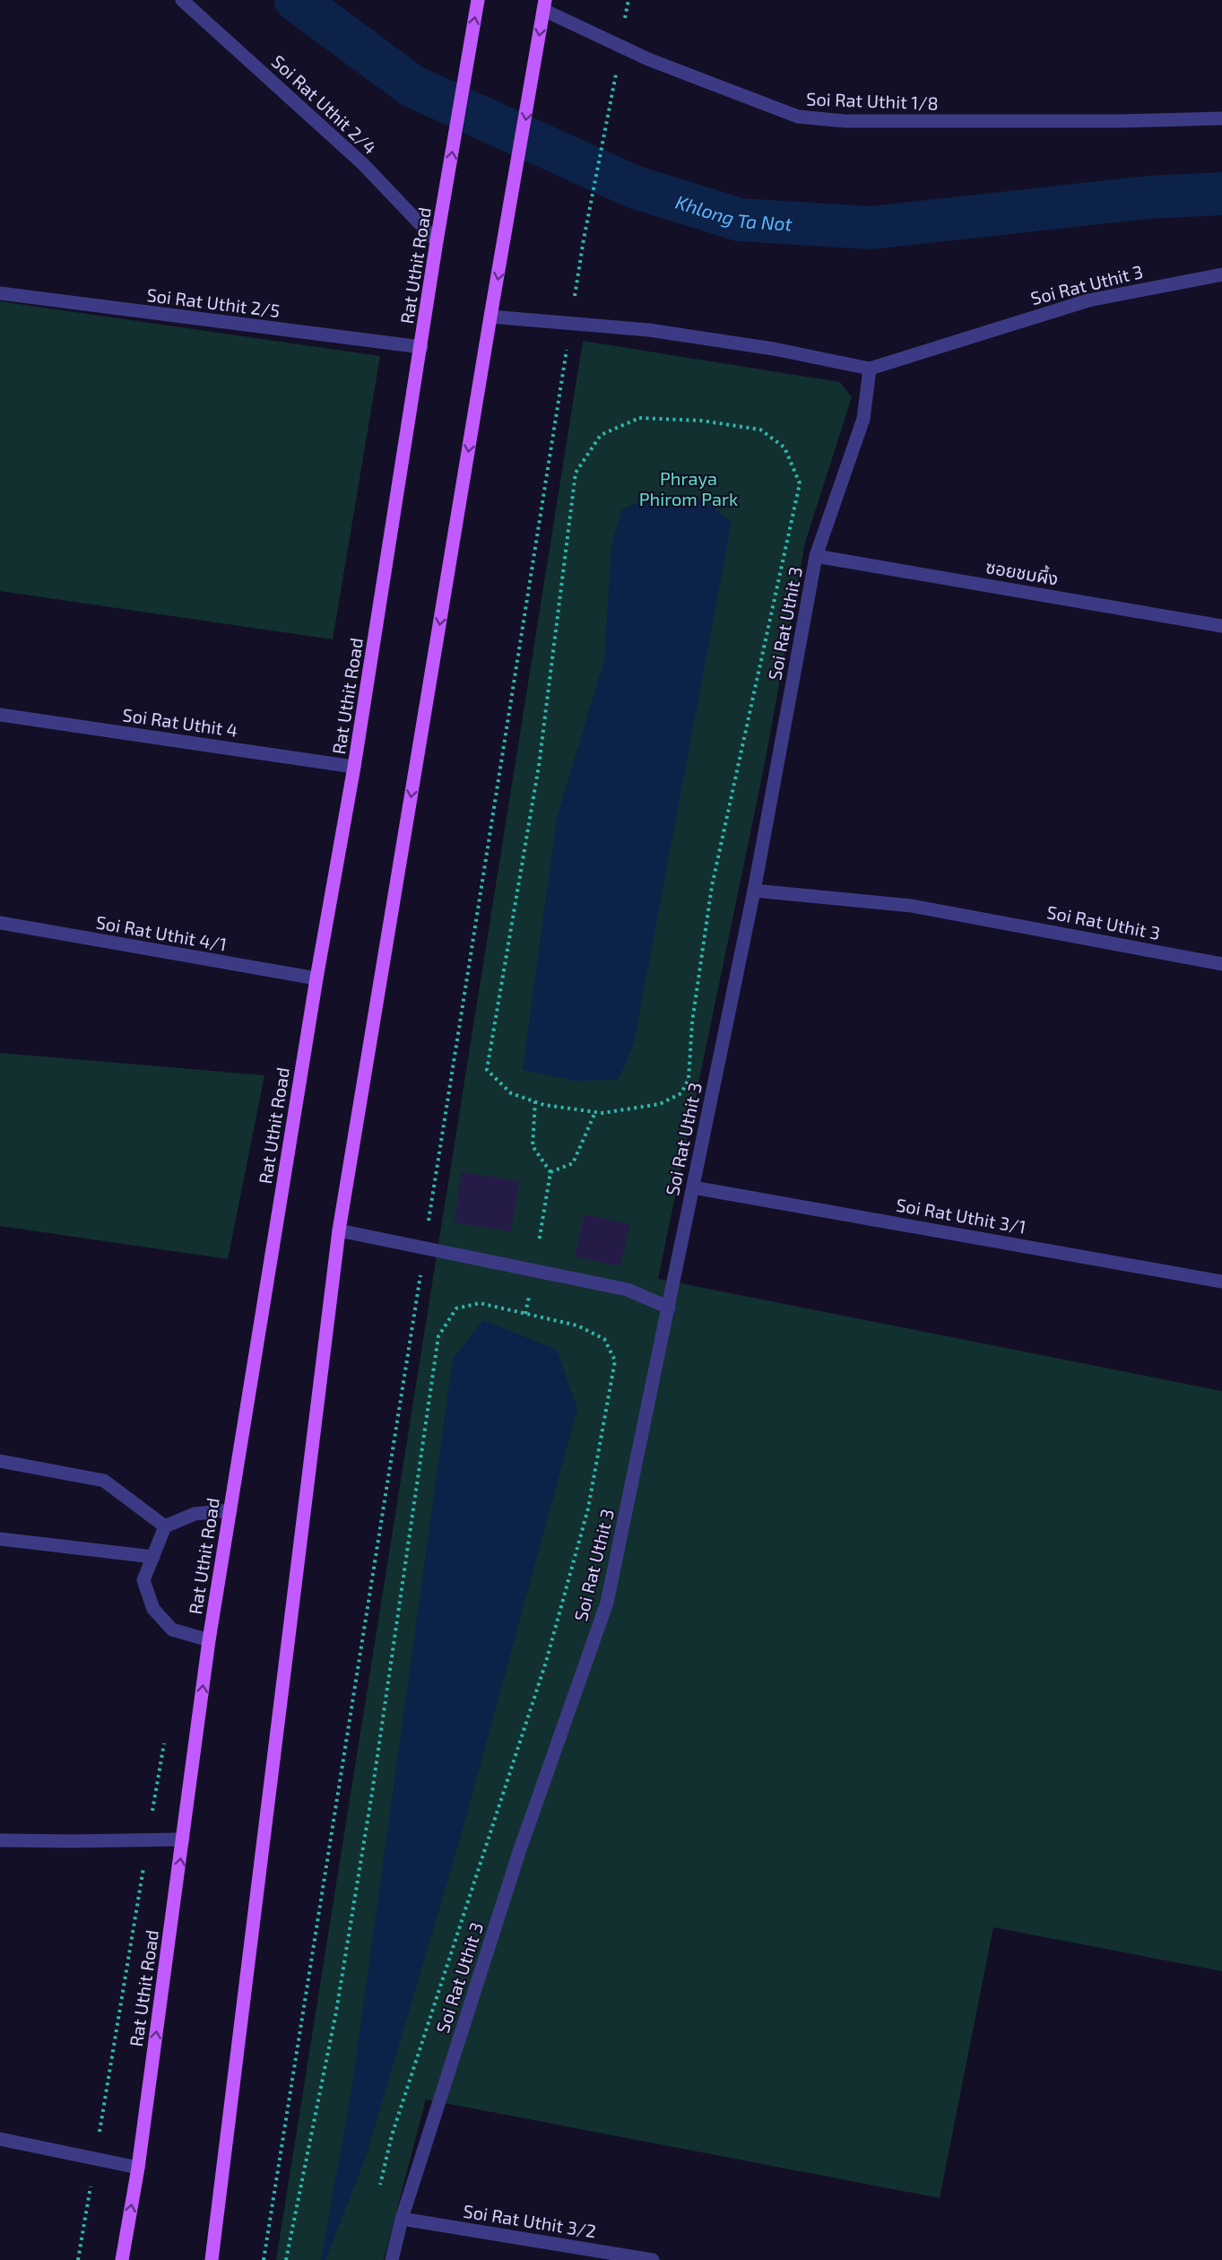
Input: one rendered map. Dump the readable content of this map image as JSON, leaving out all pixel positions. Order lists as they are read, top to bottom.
{
  "streets": {
    "main road": ["Rat Uthit Road"],
    "street": [
      "Soi Rat Uthit 1/8",
      "Soi Rat Uthit 2/4",
      "Soi Rat Uthit 3",
      "Soi Rat Uthit 2/5",
      "ซอยชมผึ้ง",
      "Soi Rat Uthit 4",
      "Soi Rat Uthit 4/1",
      "Soi Rat Uthit 3/1",
      "Soi Rat Uthit 3/2"
    ]
  },
  "crossings": [
    ["Soi Rat Uthit 2/4", "Rat Uthit Road"],
    ["Rat Uthit Road", "Soi Rat Uthit 2/5"],
    ["Rat Uthit Road", "Soi Rat Uthit 4"],
    ["Rat Uthit Road", "Soi Rat Uthit 4/1"],
    ["Soi Rat Uthit 3", "ซอยชมผึ้ง"],
    ["Soi Rat Uthit 3", "Soi Rat Uthit 3/1"],
    ["Soi Rat Uthit 3", "Soi Rat Uthit 3/2"]
  ],
  "water": ["Khlong Ta Not"],
  "parks": ["Phraya Phirom Park"]
}
